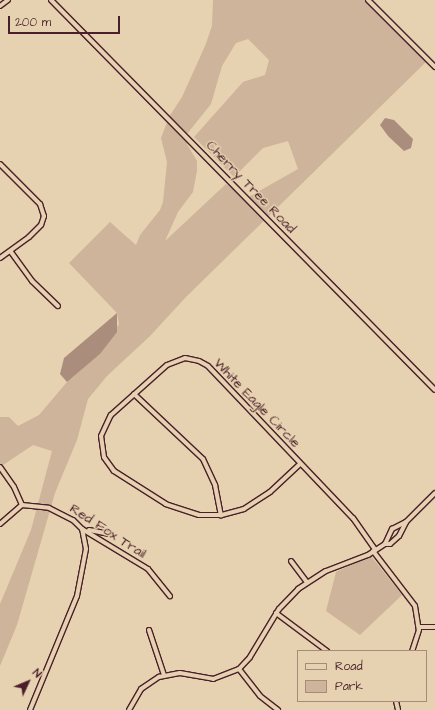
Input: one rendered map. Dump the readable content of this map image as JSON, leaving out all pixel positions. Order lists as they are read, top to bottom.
{
  "streets": {
    "street": ["Cherry Tree Road", "White Eagle Circle", "Red Fox Trail"]
  },
  "legend": ["Road", "Park"],
  "scale_bar": "200 m",
  "north": "top right"
}
